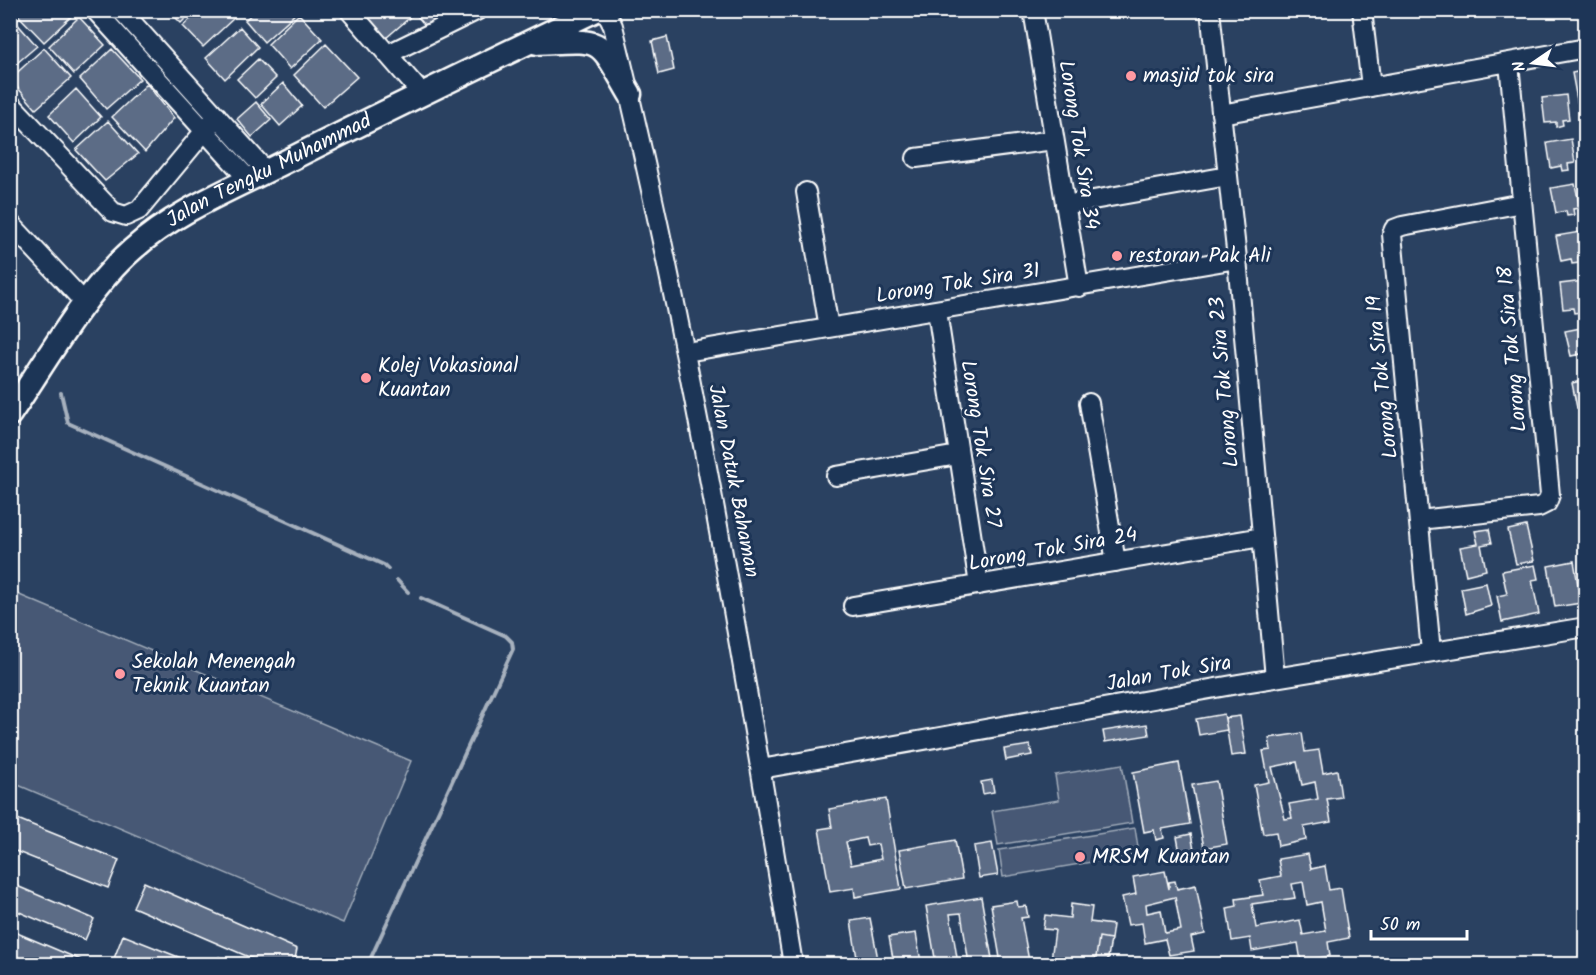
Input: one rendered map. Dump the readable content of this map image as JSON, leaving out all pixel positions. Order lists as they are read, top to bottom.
{
  "streets": {
    "main road": ["Jalan Tengku Muhammad"],
    "street": [
      "Lorong Tok Sira 34",
      "Lorong Tok Sira 31",
      "Lorong Tok Sira 18",
      "Lorong Tok Sira 19",
      "Lorong Tok Sira 23",
      "Lorong Tok Sira 27",
      "Jalan Datuk Bahaman",
      "Lorong Tok Sira 24",
      "Jalan Tok Sira"
    ]
  },
  "crossings": [
    ["Lorong Tok Sira 34", "Lorong Tok Sira 31"],
    ["Lorong Tok Sira 31", "Lorong Tok Sira 23"],
    ["Lorong Tok Sira 31", "Lorong Tok Sira 27"],
    ["Lorong Tok Sira 31", "Jalan Datuk Bahaman"],
    ["Lorong Tok Sira 18", "Lorong Tok Sira 19"],
    ["Lorong Tok Sira 19", "Jalan Tok Sira"],
    ["Lorong Tok Sira 23", "Lorong Tok Sira 24"],
    ["Lorong Tok Sira 23", "Jalan Tok Sira"],
    ["Lorong Tok Sira 27", "Lorong Tok Sira 24"],
    ["Jalan Datuk Bahaman", "Jalan Tok Sira"]
  ],
  "places": [
    "masjid tok sira",
    "restoran Pak Ali",
    "Kolej Vokasional Kuantan",
    "Sekolah Menengah Teknik Kuantan",
    "MRSM Kuantan"
  ],
  "scale_bar": "50 m",
  "north": "left"
}
